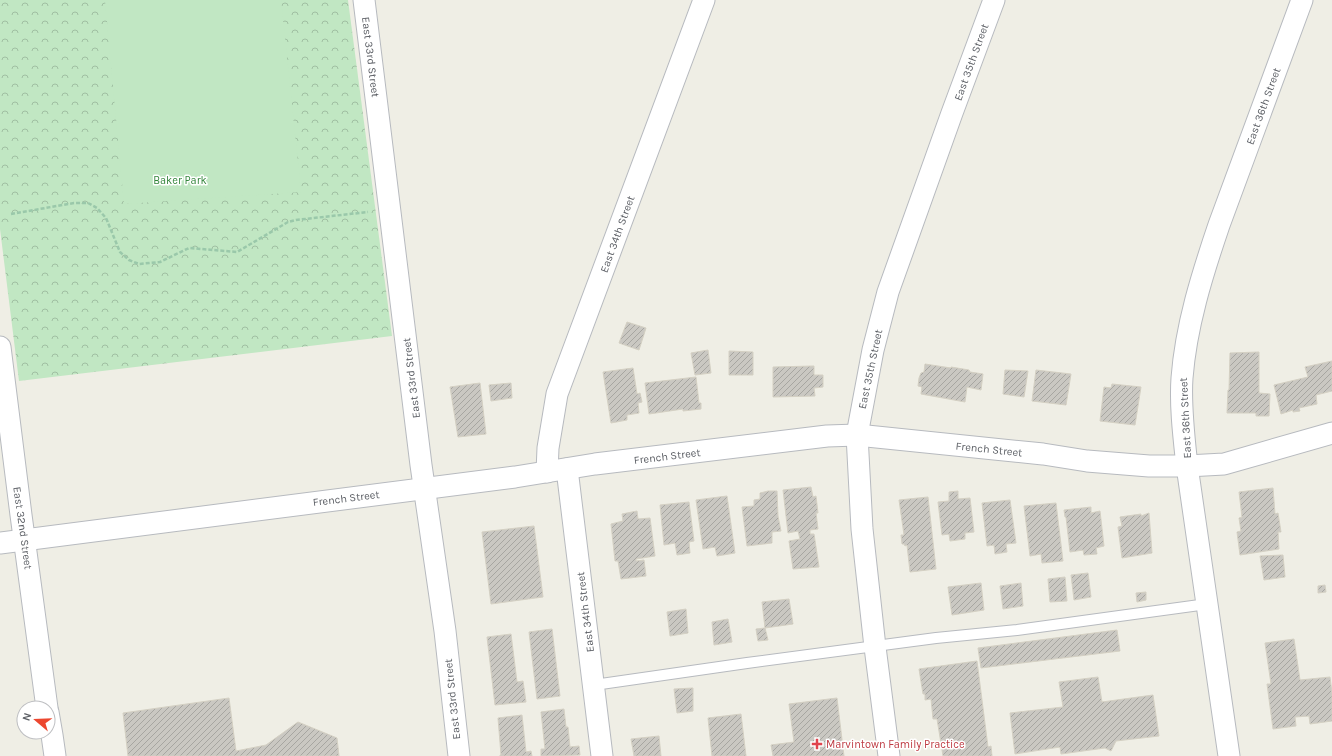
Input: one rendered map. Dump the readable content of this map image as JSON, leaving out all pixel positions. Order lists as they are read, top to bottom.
{
  "streets": {
    "street": [
      "East 33rd Street",
      "East 35th Street",
      "East 36th Street",
      "East 34th Street",
      "French Street",
      "East 32nd Street"
    ]
  },
  "crossings": [
    ["East 33rd Street", "French Street"],
    ["East 35th Street", "French Street"],
    ["East 36th Street", "French Street"],
    ["East 34th Street", "French Street"],
    ["French Street", "East 32nd Street"]
  ],
  "parks": ["Baker Park"],
  "places": {
    "health": ["Marvintown Family Practice"]
  },
  "north": "left"
}
